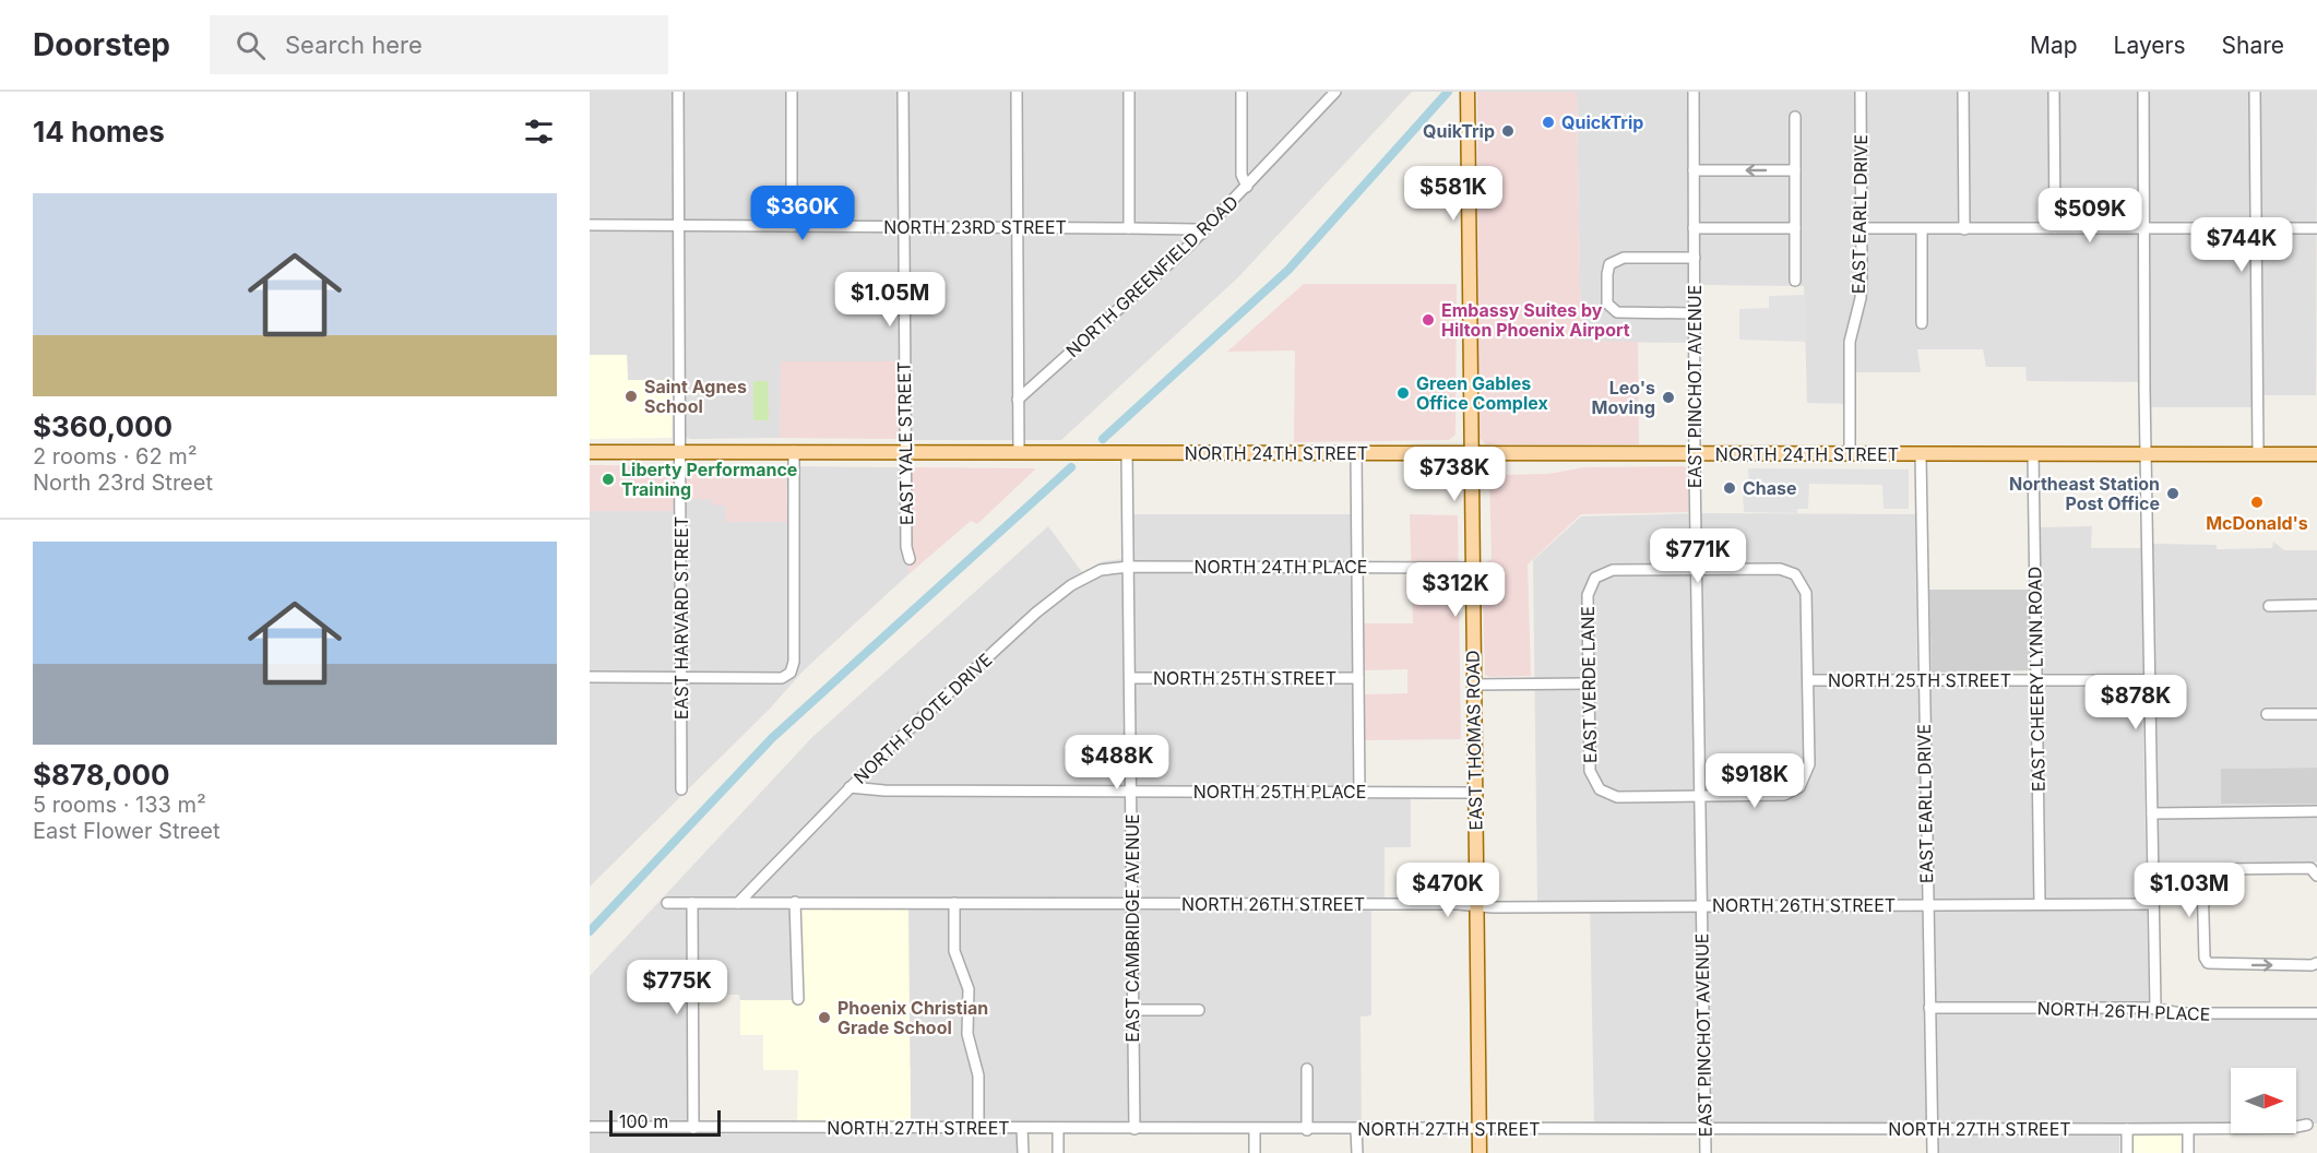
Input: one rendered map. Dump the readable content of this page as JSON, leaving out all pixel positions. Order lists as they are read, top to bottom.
{
  "streets": {
    "main road": ["NORTH 24TH STREET", "EAST THOMAS ROAD"],
    "street": [
      "EAST EARLL DRIVE",
      "NORTH 23RD STREET",
      "NORTH GREENFIELD ROAD",
      "EAST PINCHOT AVENUE",
      "EAST YALE STREET",
      "NORTH 24TH PLACE",
      "EAST HARVARD STREET",
      "NORTH 25TH STREET",
      "EAST CHEERY LYNN ROAD",
      "EAST VERDE LANE",
      "NORTH FOOTE DRIVE",
      "NORTH 25TH PLACE",
      "NORTH 26TH STREET",
      "EAST CAMBRIDGE AVENUE",
      "NORTH 26TH PLACE",
      "NORTH 27TH STREET"
    ]
  },
  "crossings": [
    ["EAST EARLL DRIVE", "NORTH 24TH STREET"],
    ["EAST EARLL DRIVE", "NORTH 25TH STREET"],
    ["EAST EARLL DRIVE", "NORTH 26TH STREET"],
    ["EAST EARLL DRIVE", "NORTH 26TH PLACE"],
    ["EAST EARLL DRIVE", "NORTH 27TH STREET"],
    ["NORTH 23RD STREET", "NORTH GREENFIELD ROAD"],
    ["NORTH 23RD STREET", "EAST YALE STREET"],
    ["NORTH 23RD STREET", "EAST HARVARD STREET"],
    ["EAST PINCHOT AVENUE", "NORTH 24TH STREET"],
    ["EAST PINCHOT AVENUE", "EAST VERDE LANE"],
    ["EAST PINCHOT AVENUE", "NORTH 26TH STREET"],
    ["EAST PINCHOT AVENUE", "NORTH 27TH STREET"],
    ["EAST YALE STREET", "NORTH 24TH STREET"],
    ["NORTH 24TH STREET", "EAST HARVARD STREET"],
    ["NORTH 24TH STREET", "EAST CHEERY LYNN ROAD"],
    ["NORTH 24TH STREET", "EAST THOMAS ROAD"],
    ["NORTH 24TH STREET", "EAST CAMBRIDGE AVENUE"],
    ["NORTH 24TH PLACE", "NORTH FOOTE DRIVE"],
    ["NORTH 24TH PLACE", "EAST THOMAS ROAD"],
    ["NORTH 24TH PLACE", "EAST CAMBRIDGE AVENUE"],
    ["NORTH 25TH STREET", "EAST CHEERY LYNN ROAD"],
    ["NORTH 25TH STREET", "EAST CAMBRIDGE AVENUE"],
    ["EAST CHEERY LYNN ROAD", "NORTH 26TH STREET"],
    ["NORTH FOOTE DRIVE", "NORTH 25TH PLACE"],
    ["NORTH FOOTE DRIVE", "NORTH 26TH STREET"],
    ["NORTH FOOTE DRIVE", "EAST CAMBRIDGE AVENUE"],
    ["EAST THOMAS ROAD", "NORTH 25TH PLACE"],
    ["EAST THOMAS ROAD", "NORTH 26TH STREET"],
    ["EAST THOMAS ROAD", "NORTH 27TH STREET"],
    ["NORTH 25TH PLACE", "EAST CAMBRIDGE AVENUE"],
    ["NORTH 26TH STREET", "EAST CAMBRIDGE AVENUE"],
    ["EAST CAMBRIDGE AVENUE", "NORTH 27TH STREET"]
  ],
  "places": [
    "QuickTrip",
    "QuikTrip",
    "Embassy Suites by Hilton Phoenix Airport",
    "Green Gables Office Complex",
    "Saint Agnes School",
    "Leo's Moving",
    "Liberty Performance Training",
    "Chase",
    "Northeast Station Post Office",
    "McDonald's",
    "Phoenix Christian Grade School"
  ],
  "scale_bar": "100 m",
  "north": "right",
  "page": {
    "header": "Doorstep",
    "search": "Search here",
    "nav": ["Map", "Layers", "Share"],
    "heading": "14 homes",
    "price": [
      "$581K",
      "$360K",
      "$509K",
      "$744K",
      "$1.05M",
      "$738K",
      "$771K",
      "$312K",
      "$878K",
      "$488K",
      "$918K",
      "$470K",
      "$1.03M",
      "$775K"
    ],
    "list": [
      {
        "name": "$360,000",
        "note": "2 rooms · 62 m² · North 23rd Street"
      },
      {
        "name": "$878,000",
        "note": "5 rooms · 133 m² · East Flower Street"
      }
    ],
    "scale": "100 m"
  }
}
